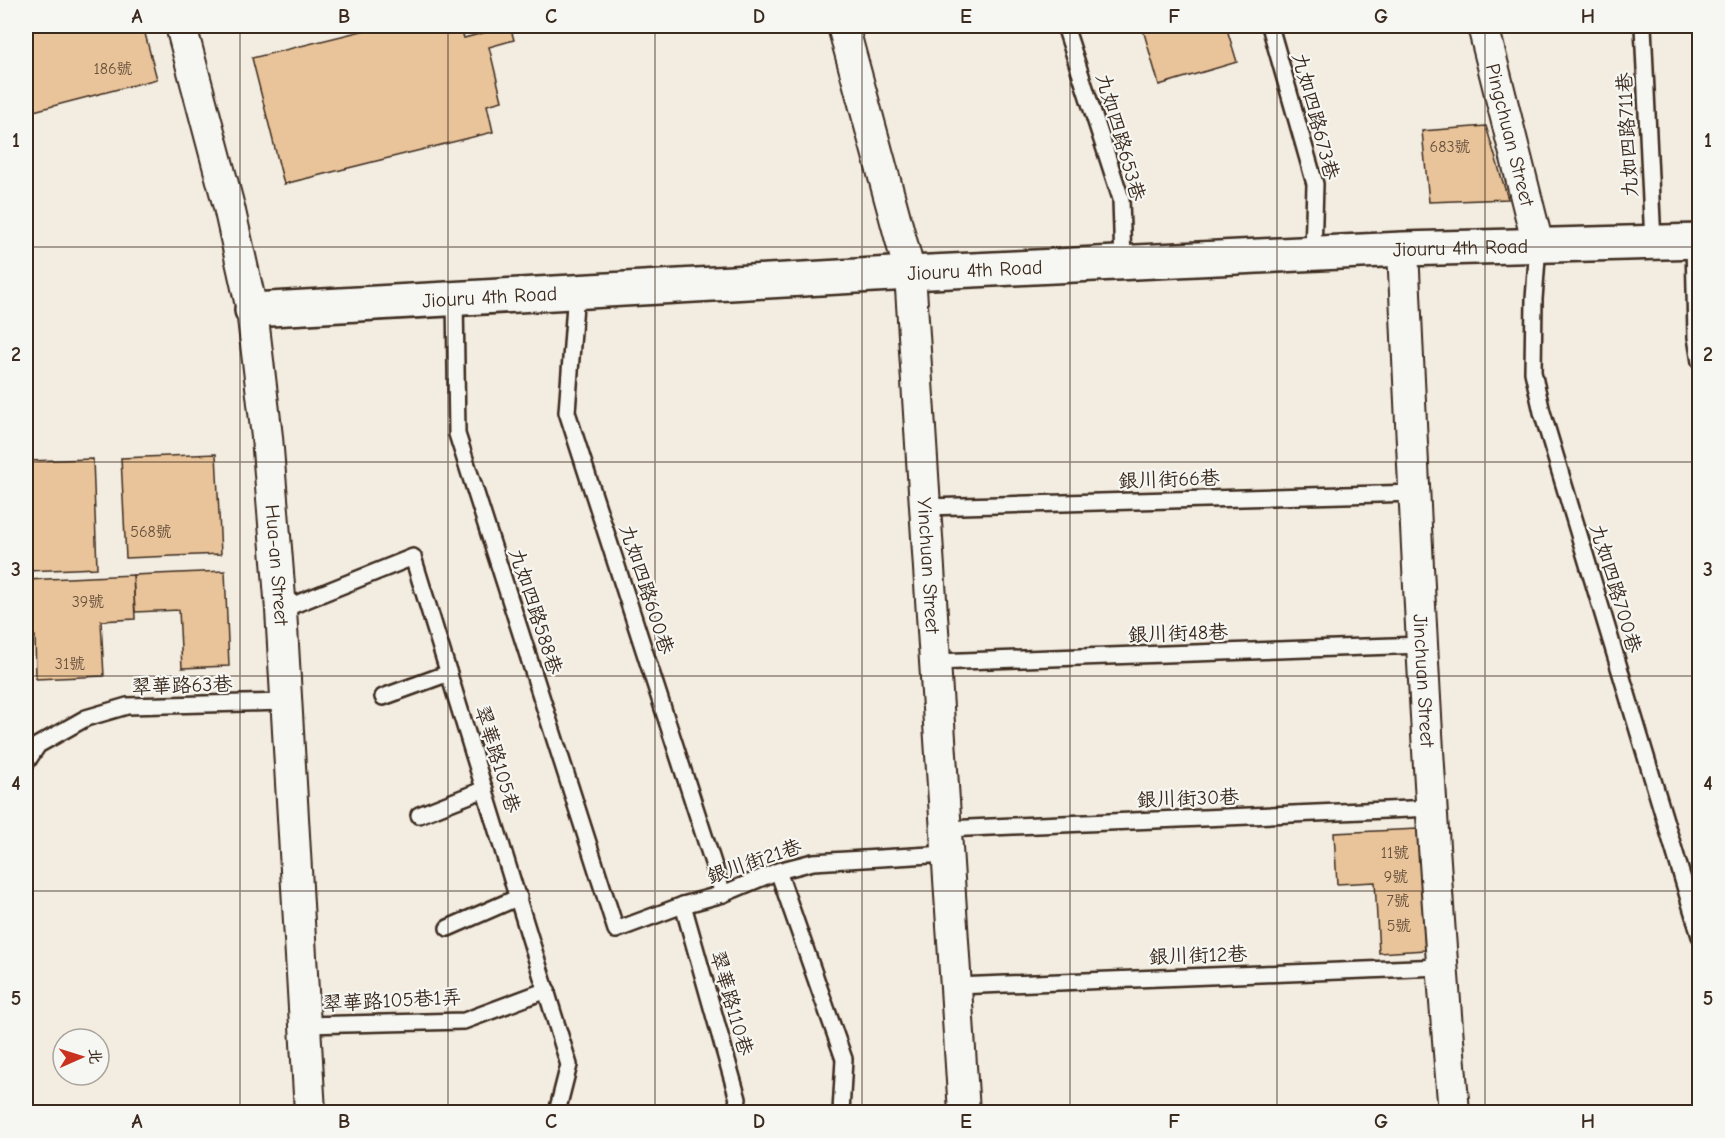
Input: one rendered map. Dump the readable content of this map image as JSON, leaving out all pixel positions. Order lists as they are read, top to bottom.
{
  "streets": {
    "street": [
      "Pingchuan Street",
      "Jiouru 4th Road",
      "Hua-an Street",
      "Yinchuan Street",
      "Jinchuan Street"
    ],
    "lane": [
      "九如四路673巷",
      "九如四路711巷",
      "九如四路653巷",
      "銀川街66巷",
      "九如四路700巷",
      "九如四路600巷",
      "九如四路588巷",
      "銀川街48巷",
      "翠華路63巷",
      "翠華路105巷",
      "銀川街30巷",
      "銀川街21巷",
      "銀川街12巷",
      "翠華路105巷1弄",
      "翠華路110巷"
    ]
  },
  "crossings": [
    ["九如四路673巷", "Jiouru 4th Road"],
    ["Pingchuan Street", "Jiouru 4th Road"],
    ["Pingchuan Street", "九如四路700巷"],
    ["九如四路711巷", "Jiouru 4th Road"],
    ["九如四路653巷", "Jiouru 4th Road"],
    ["Jiouru 4th Road", "Hua-an Street"],
    ["Jiouru 4th Road", "Yinchuan Street"],
    ["Jiouru 4th Road", "九如四路700巷"],
    ["Jiouru 4th Road", "九如四路600巷"],
    ["Jiouru 4th Road", "九如四路588巷"],
    ["Jiouru 4th Road", "Jinchuan Street"],
    ["銀川街66巷", "Yinchuan Street"],
    ["銀川街66巷", "Jinchuan Street"],
    ["Hua-an Street", "翠華路63巷"],
    ["Hua-an Street", "翠華路105巷"],
    ["Hua-an Street", "翠華路105巷1弄"],
    ["Yinchuan Street", "銀川街48巷"],
    ["Yinchuan Street", "銀川街30巷"],
    ["Yinchuan Street", "銀川街21巷"],
    ["Yinchuan Street", "銀川街12巷"],
    ["九如四路600巷", "銀川街21巷"],
    ["九如四路588巷", "銀川街21巷"],
    ["銀川街48巷", "Jinchuan Street"],
    ["Jinchuan Street", "銀川街30巷"],
    ["Jinchuan Street", "銀川街12巷"],
    ["翠華路105巷", "翠華路105巷1弄"],
    ["銀川街30巷", "銀川街21巷"],
    ["銀川街21巷", "翠華路110巷"]
  ],
  "house_numbers": [
    "186號",
    "683號",
    "568號",
    "39號",
    "31號",
    "11號",
    "9號",
    "7號",
    "5號"
  ],
  "north": "right",
  "grid": {
    "columns": [
      "A",
      "B",
      "C",
      "D",
      "E",
      "F",
      "G",
      "H"
    ],
    "rows": [
      "1",
      "2",
      "3",
      "4",
      "5"
    ]
  }
}
